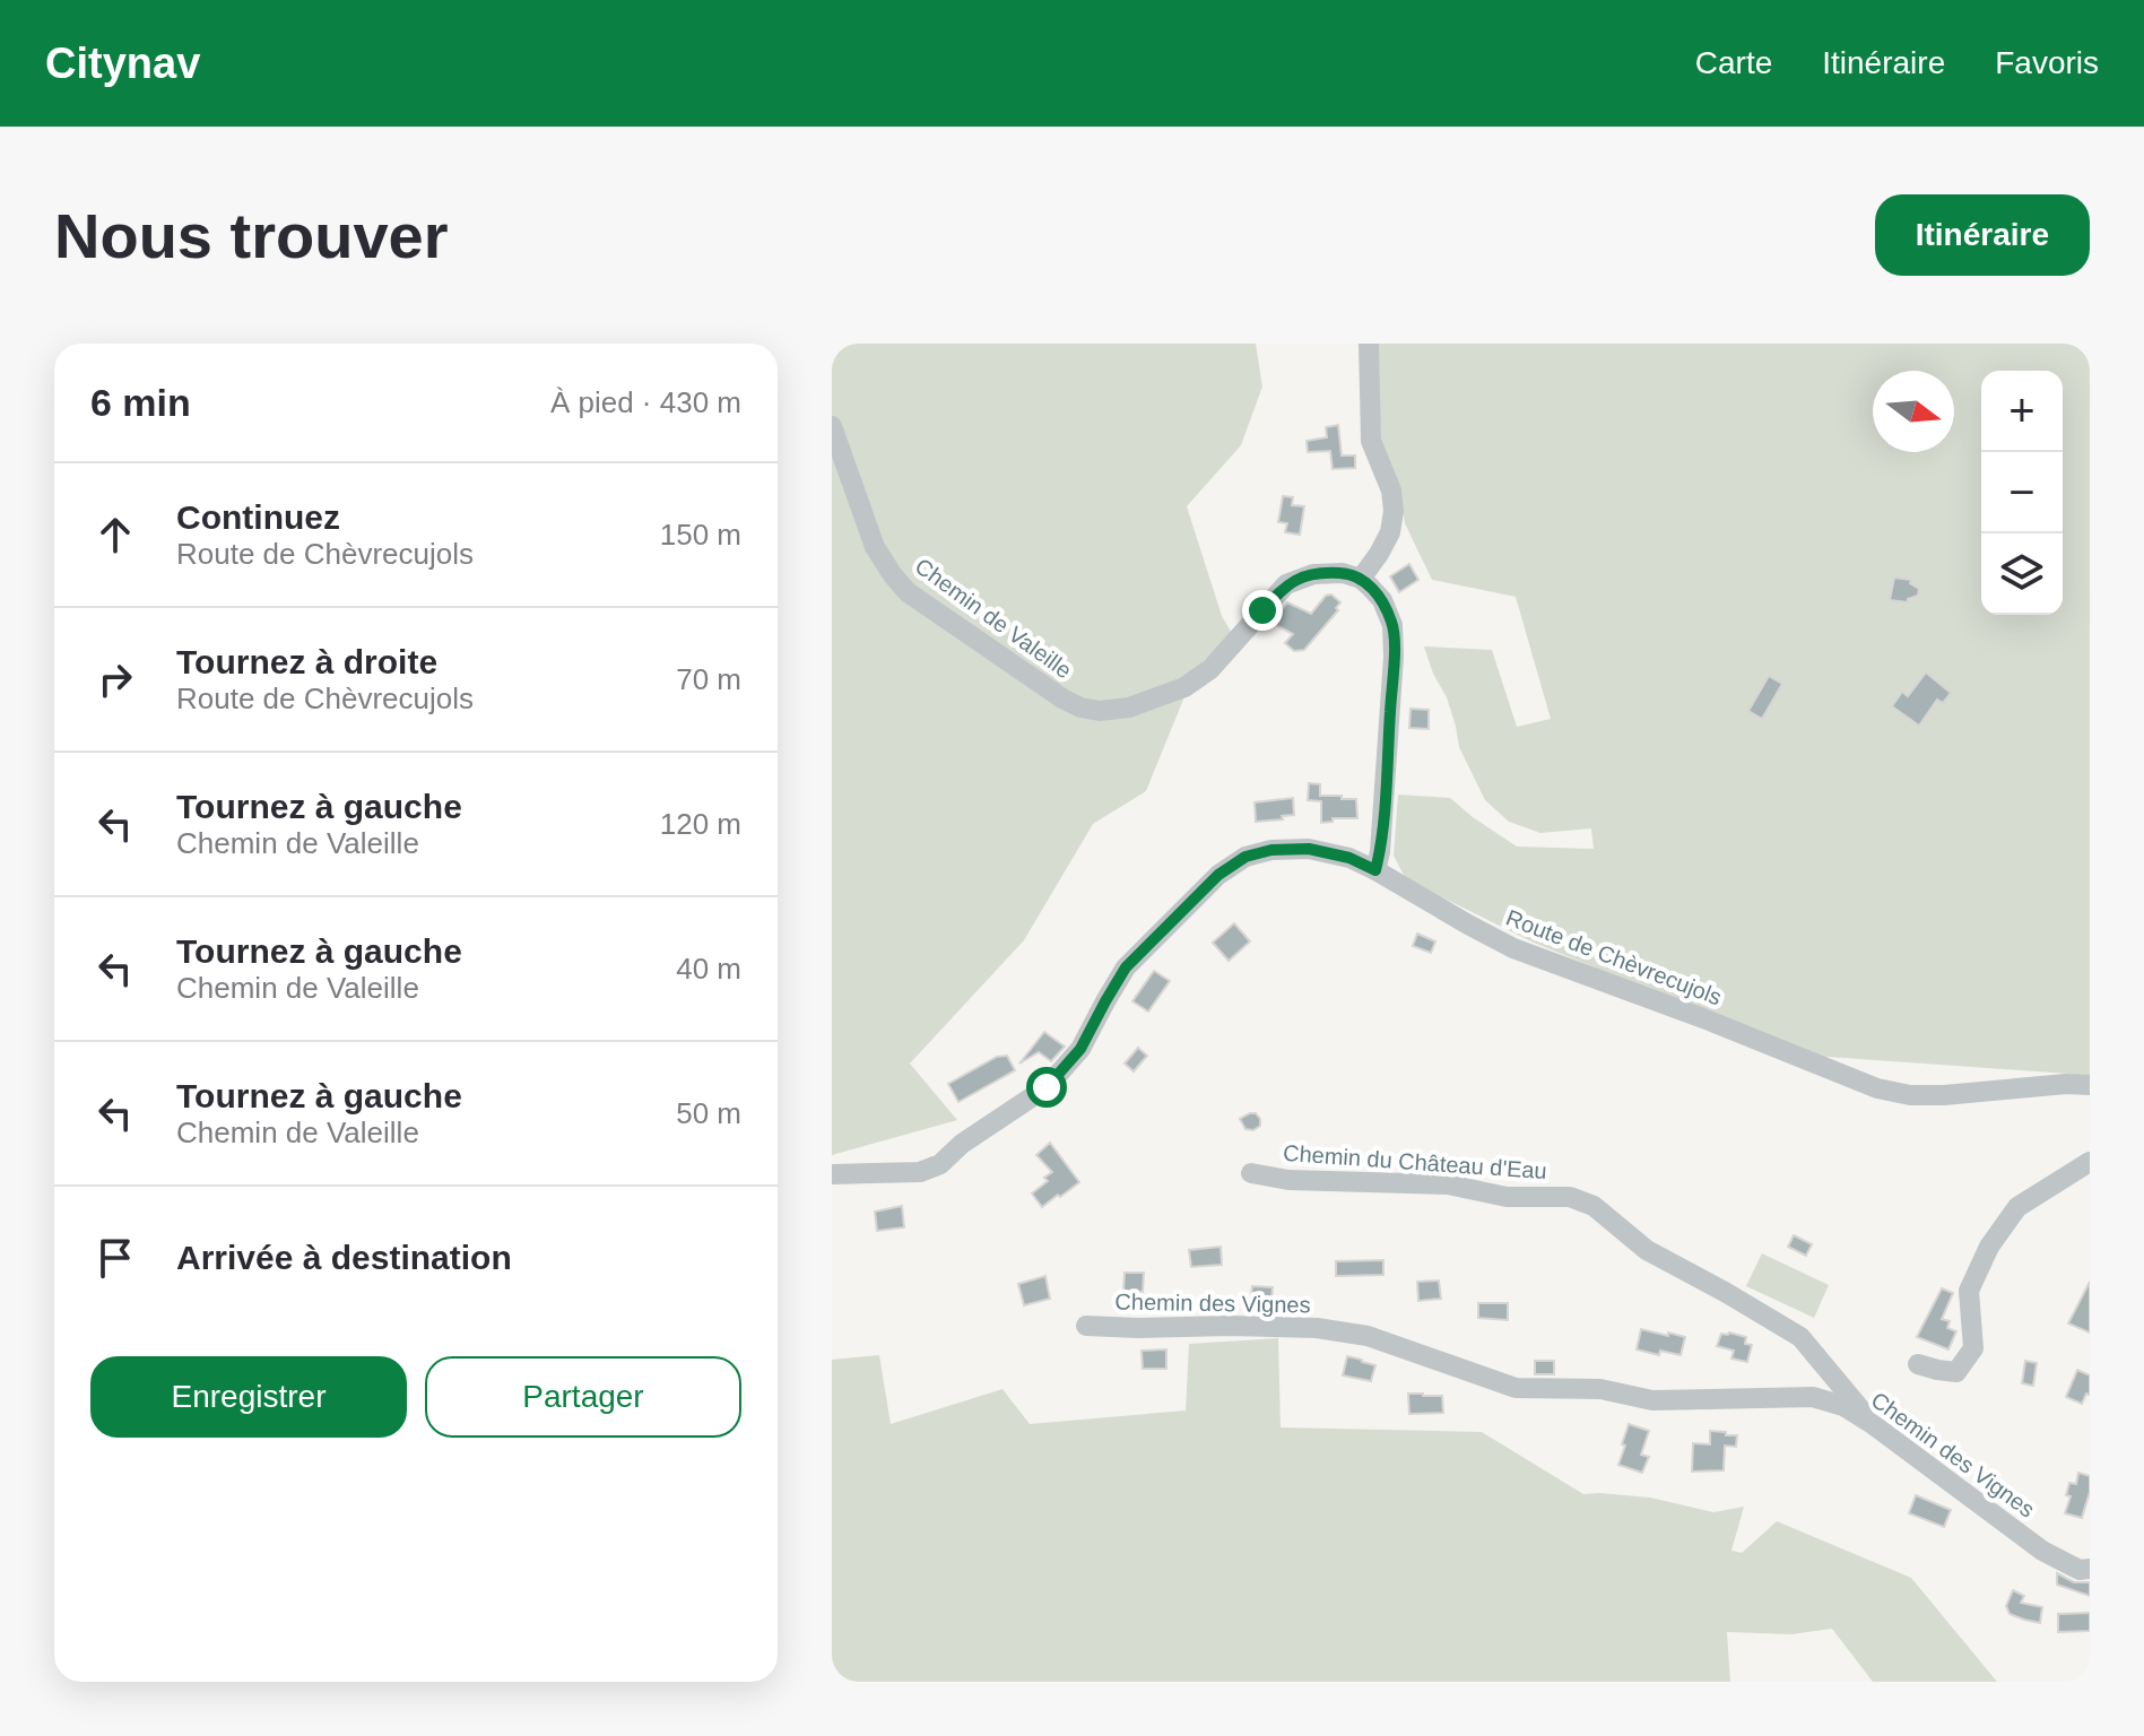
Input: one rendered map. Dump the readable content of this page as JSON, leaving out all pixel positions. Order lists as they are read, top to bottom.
{
  "streets": {
    "street": [
      "Chemin de Valeille",
      "Route de Chèvrecujols",
      "Chemin du Château d'Eau",
      "Chemin des Vignes"
    ]
  },
  "crossings": [
    ["Chemin du Château d'Eau", "Chemin des Vignes"]
  ],
  "north": "right",
  "page": {
    "header": "Citynav",
    "nav": ["Carte", "Itinéraire", "Favoris"],
    "buttons": [
      "Itinéraire",
      ["Enregistrer", "Partager"]
    ],
    "title": "Nous trouver",
    "heading": ["6 min", "À pied · 430 m"],
    "map_buttons": ["+", "−"],
    "list": [
      ["Continuez", "Route de Chèvrecujols", "150 m"],
      ["Tournez à droite", "Route de Chèvrecujols", "70 m"],
      ["Tournez à gauche", "Chemin de Valeille", "120 m"],
      ["Tournez à gauche", "Chemin de Valeille", "40 m"],
      ["Tournez à gauche", "Chemin de Valeille", "50 m"],
      "Arrivée à destination"
    ]
  }
}
